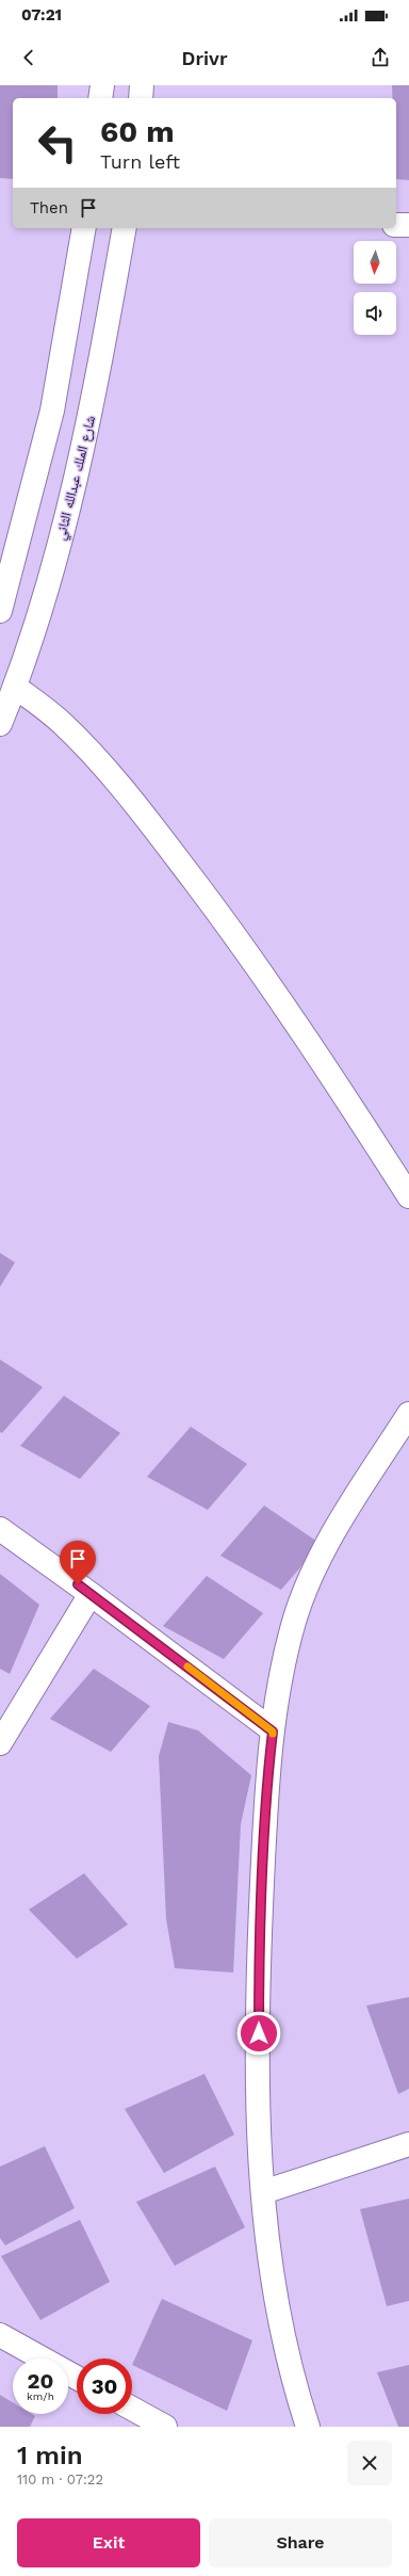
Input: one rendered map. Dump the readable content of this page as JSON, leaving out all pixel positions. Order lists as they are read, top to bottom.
{
  "streets": {
    "street": ["شارع الملك عبدالله الثاني"]
  },
  "north": "bottom",
  "page": {
    "status": "07:21",
    "header": "Drivr",
    "turn": ["60 m", "Turn left"],
    "then": "Then",
    "speed": "20 km/h",
    "limit": "30",
    "heading": ["1 min", "110 m · 07:22"],
    "buttons": ["Exit", "Share"]
  }
}
